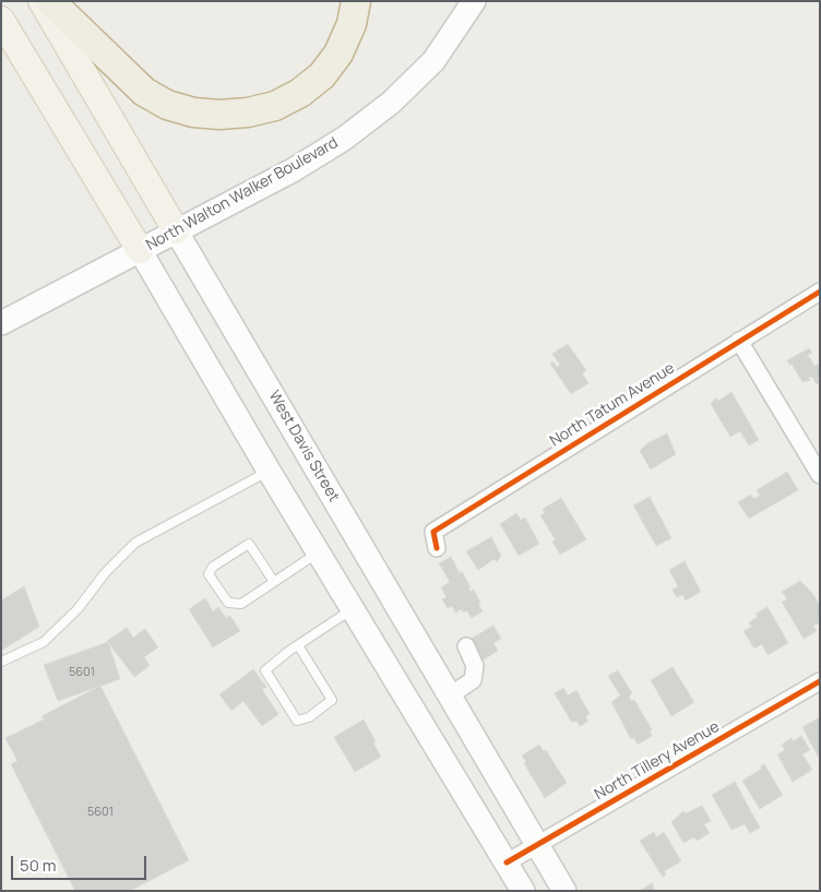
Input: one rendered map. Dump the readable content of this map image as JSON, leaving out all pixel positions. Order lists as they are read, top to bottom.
{
  "streets": {
    "main road": ["North Walton Walker Boulevard", "West Davis Street"],
    "street": ["North Tatum Avenue", "North Tillery Avenue"]
  },
  "crossings": [
    ["North Walton Walker Boulevard", "West Davis Street"],
    ["West Davis Street", "North Tillery Avenue"]
  ],
  "house_numbers": ["5601", "5601"],
  "scale_bar": "50 m"
}
